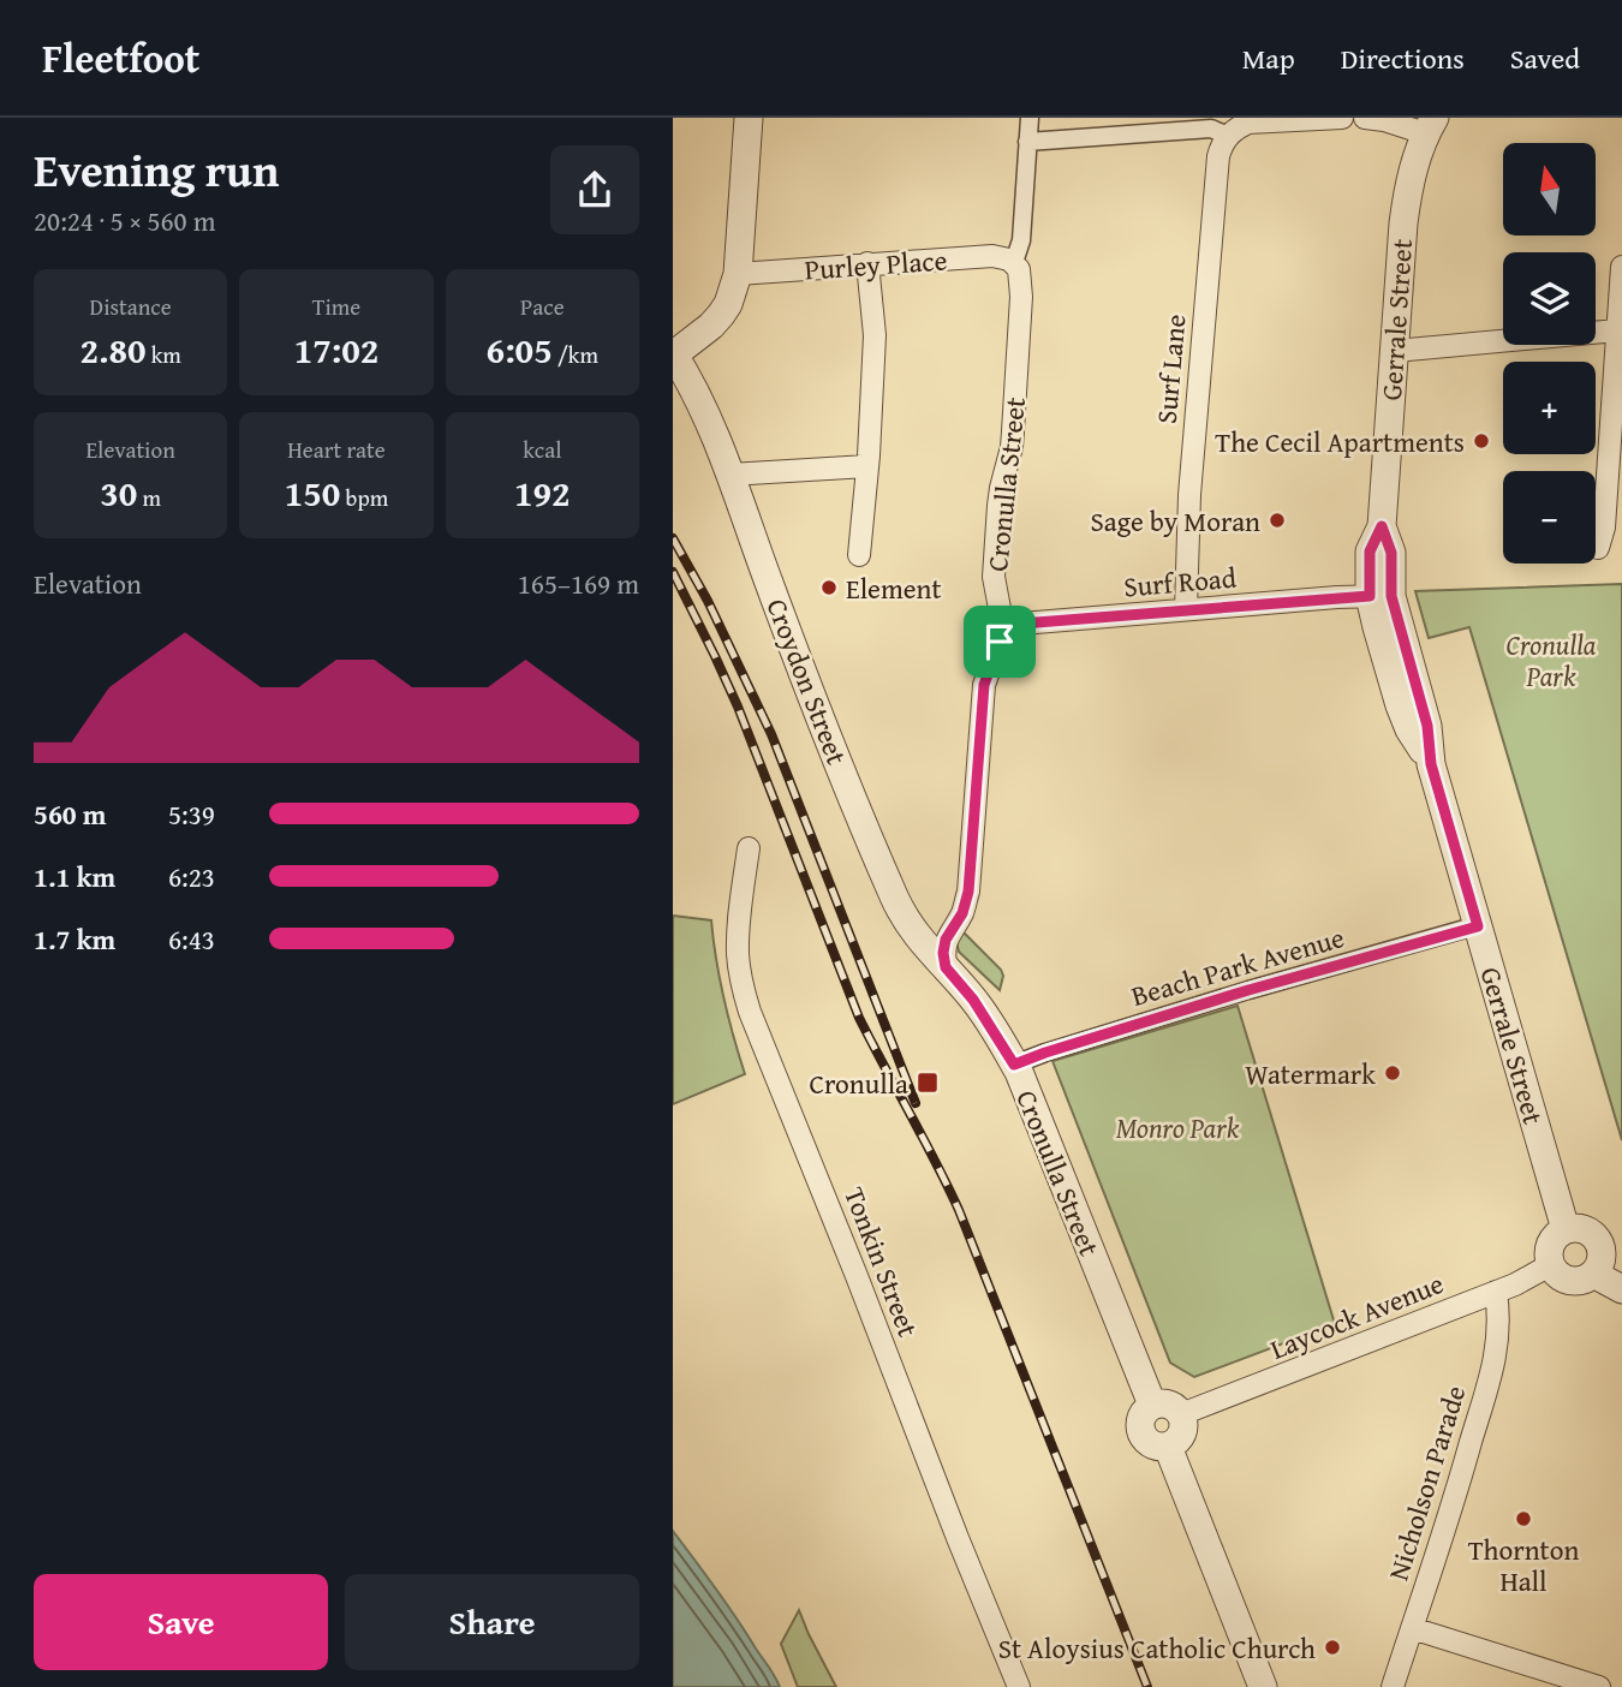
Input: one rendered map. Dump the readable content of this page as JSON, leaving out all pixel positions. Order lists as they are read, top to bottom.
{
  "streets": {
    "street": [
      "Purley Place",
      "Gerrale Street",
      "Surf Lane",
      "Cronulla Street",
      "Surf Road",
      "Croydon Street",
      "Beach Park Avenue",
      "Tonkin Street",
      "Laycock Avenue",
      "Nicholson Parade"
    ]
  },
  "crossings": [
    ["Purley Place", "Cronulla Street"],
    ["Gerrale Street", "Surf Road"],
    ["Gerrale Street", "Beach Park Avenue"],
    ["Gerrale Street", "Laycock Avenue"],
    ["Surf Lane", "Surf Road"],
    ["Cronulla Street", "Surf Road"],
    ["Cronulla Street", "Croydon Street"],
    ["Cronulla Street", "Beach Park Avenue"],
    ["Cronulla Street", "Laycock Avenue"],
    ["Laycock Avenue", "Nicholson Parade"]
  ],
  "parks": ["Cronulla Park", "Monro Park"],
  "places": {
    "other": [
      "The Cecil Apartments",
      "Sage by Moran",
      "Element",
      "Watermark",
      "Thornton Hall",
      "St Aloysius Catholic Church"
    ],
    "transit": ["Cronulla"]
  },
  "north": "top",
  "page": {
    "header": "Fleetfoot",
    "nav": ["Map", "Directions", "Saved"],
    "heading": ["Evening run", "20:24 · 5 × 560 m"],
    "map_buttons": ["+", "−"],
    "stats": [
      ["Distance", "2.80 km"],
      ["Time", "17:02"],
      ["Pace", "6:05 /km"],
      ["Elevation", "30 m"],
      ["Heart rate", "150 bpm"],
      ["kcal", "192"]
    ],
    "chart": ["Elevation", "165–169 m"],
    "list": [
      {
        "name": "560 m",
        "note": "5:39"
      },
      {
        "name": "1.1 km",
        "note": "6:23"
      },
      {
        "name": "1.7 km",
        "note": "6:43"
      }
    ],
    "buttons": ["Save", "Share"]
  }
}
